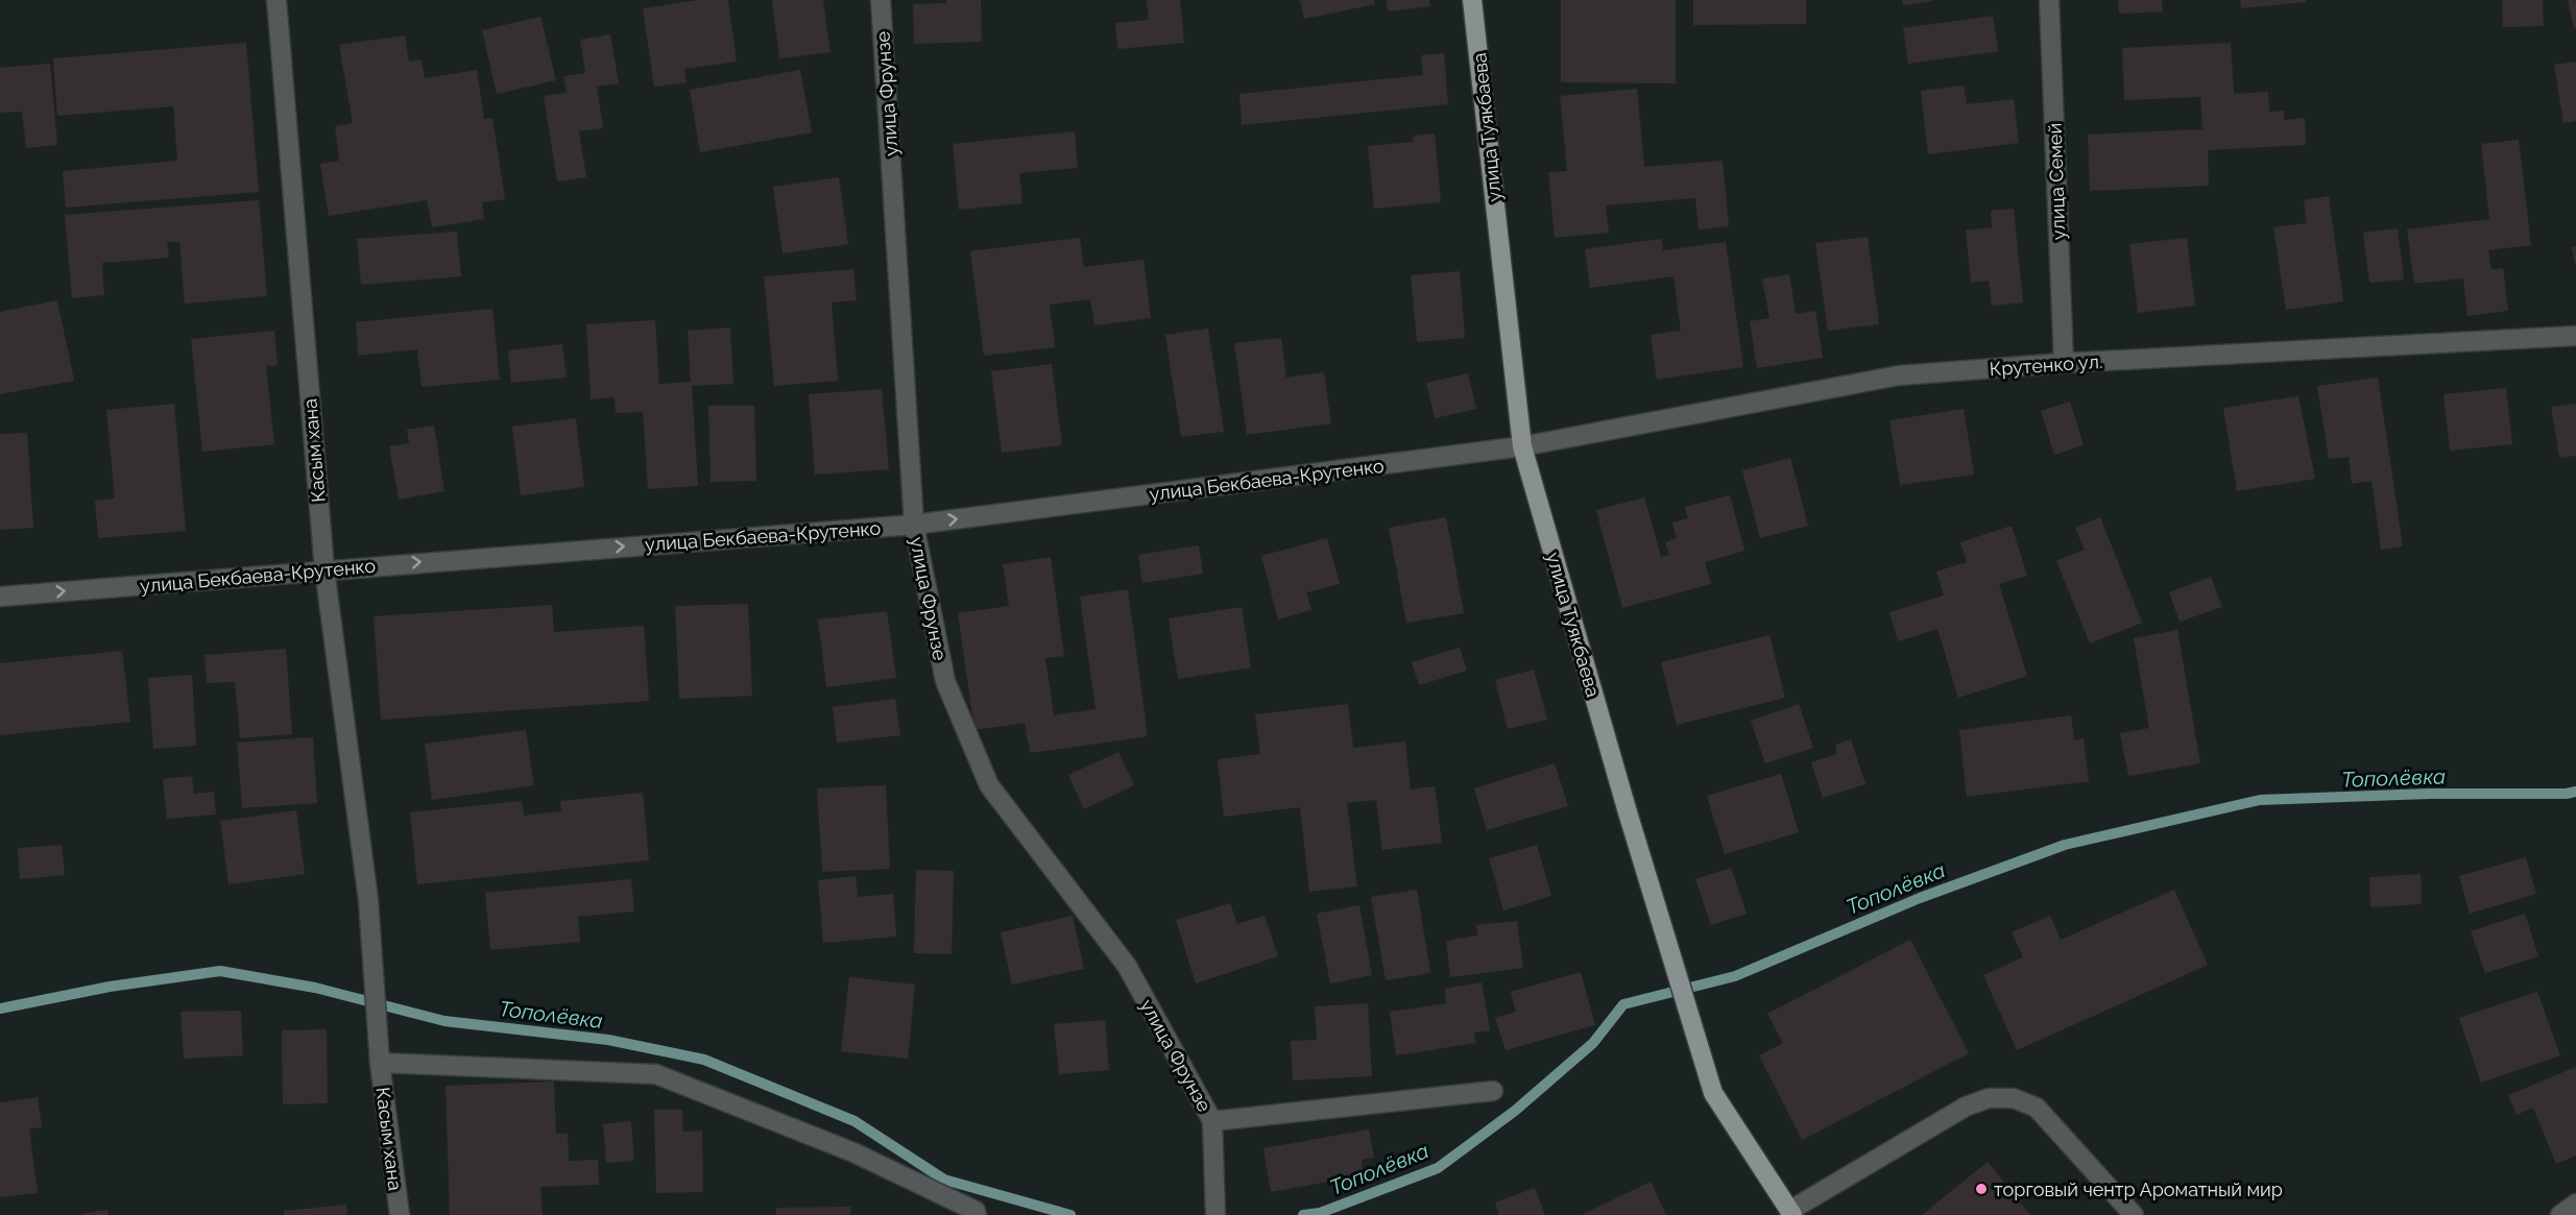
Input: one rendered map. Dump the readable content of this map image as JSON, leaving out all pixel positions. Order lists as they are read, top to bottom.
{
  "streets": {
    "main road": ["улица Туякбаева"],
    "street": [
      "улица Фрунзе",
      "улица Семей",
      "Крутенко ул.",
      "Касым хана",
      "улица Бекбаева-Крутенко"
    ]
  },
  "crossings": [
    ["улица Фрунзе", "улица Бекбаева-Крутенко"],
    ["улица Туякбаева", "Крутенко ул."],
    ["улица Туякбаева", "улица Бекбаева-Крутенко"],
    ["улица Семей", "Крутенко ул."],
    ["Крутенко ул.", "улица Бекбаева-Крутенко"],
    ["Касым хана", "улица Бекбаева-Крутенко"]
  ],
  "one_way": ["улица Бекбаева-Крутенко"],
  "water": ["Тополёвка"],
  "places": ["торговый чентр Ароматный мир"]
}
